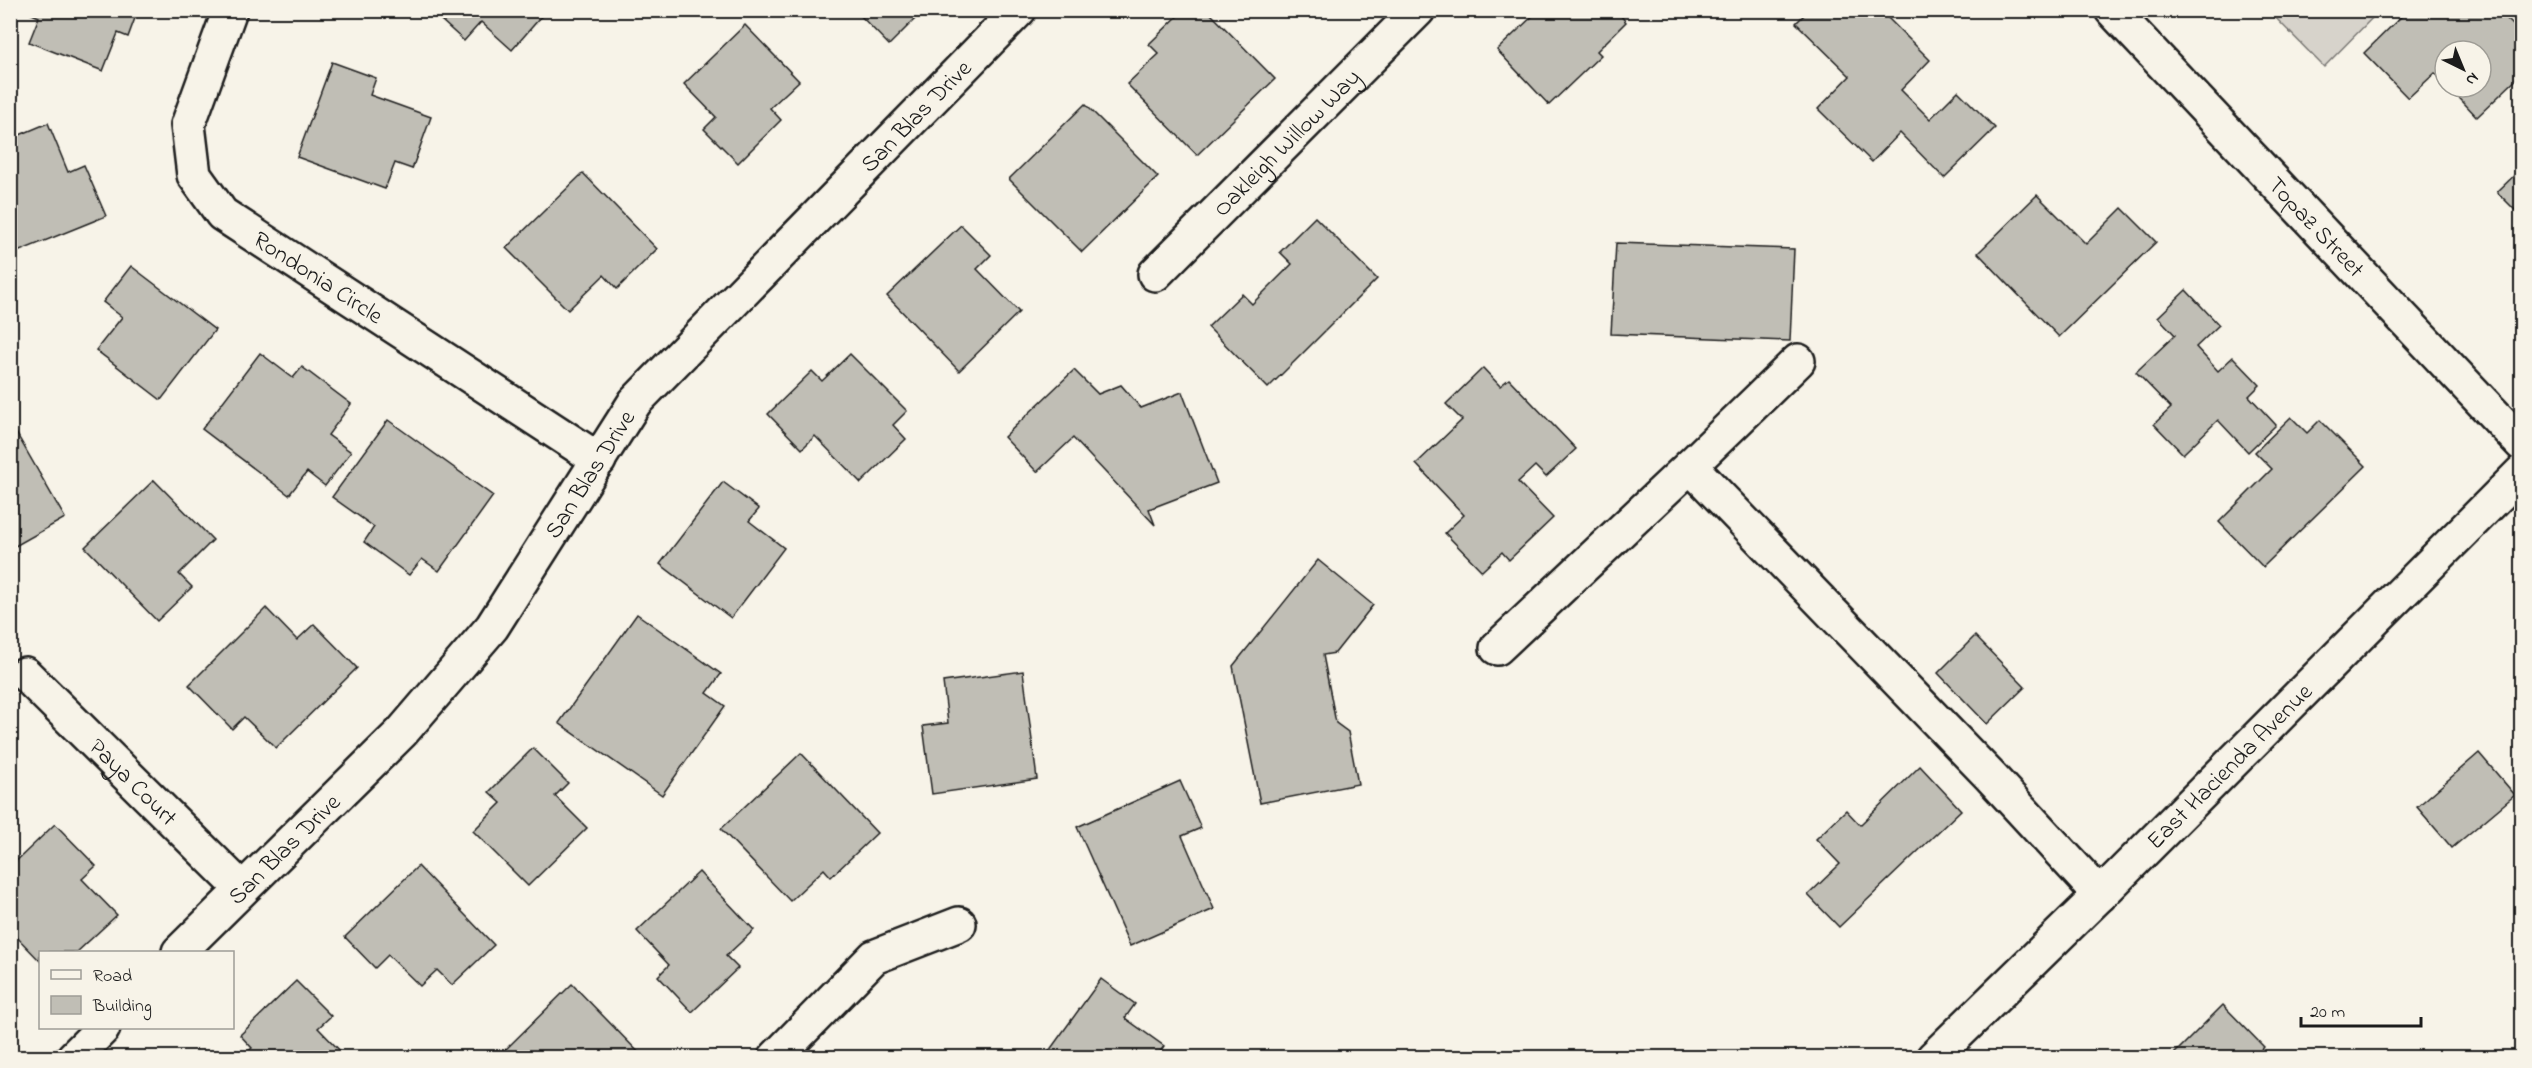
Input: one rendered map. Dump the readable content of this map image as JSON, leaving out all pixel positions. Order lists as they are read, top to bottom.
{
  "streets": {
    "street": [
      "San Blas Drive",
      "Oakleigh Willow Way",
      "Topaz Street",
      "Rondonia Circle",
      "East Hacienda Avenue",
      "Paya Court"
    ]
  },
  "crossings": [
    ["San Blas Drive", "Rondonia Circle"],
    ["San Blas Drive", "Paya Court"]
  ],
  "legend": ["Road", "Building"],
  "scale_bar": "20 m",
  "north": "bottom right"
}
